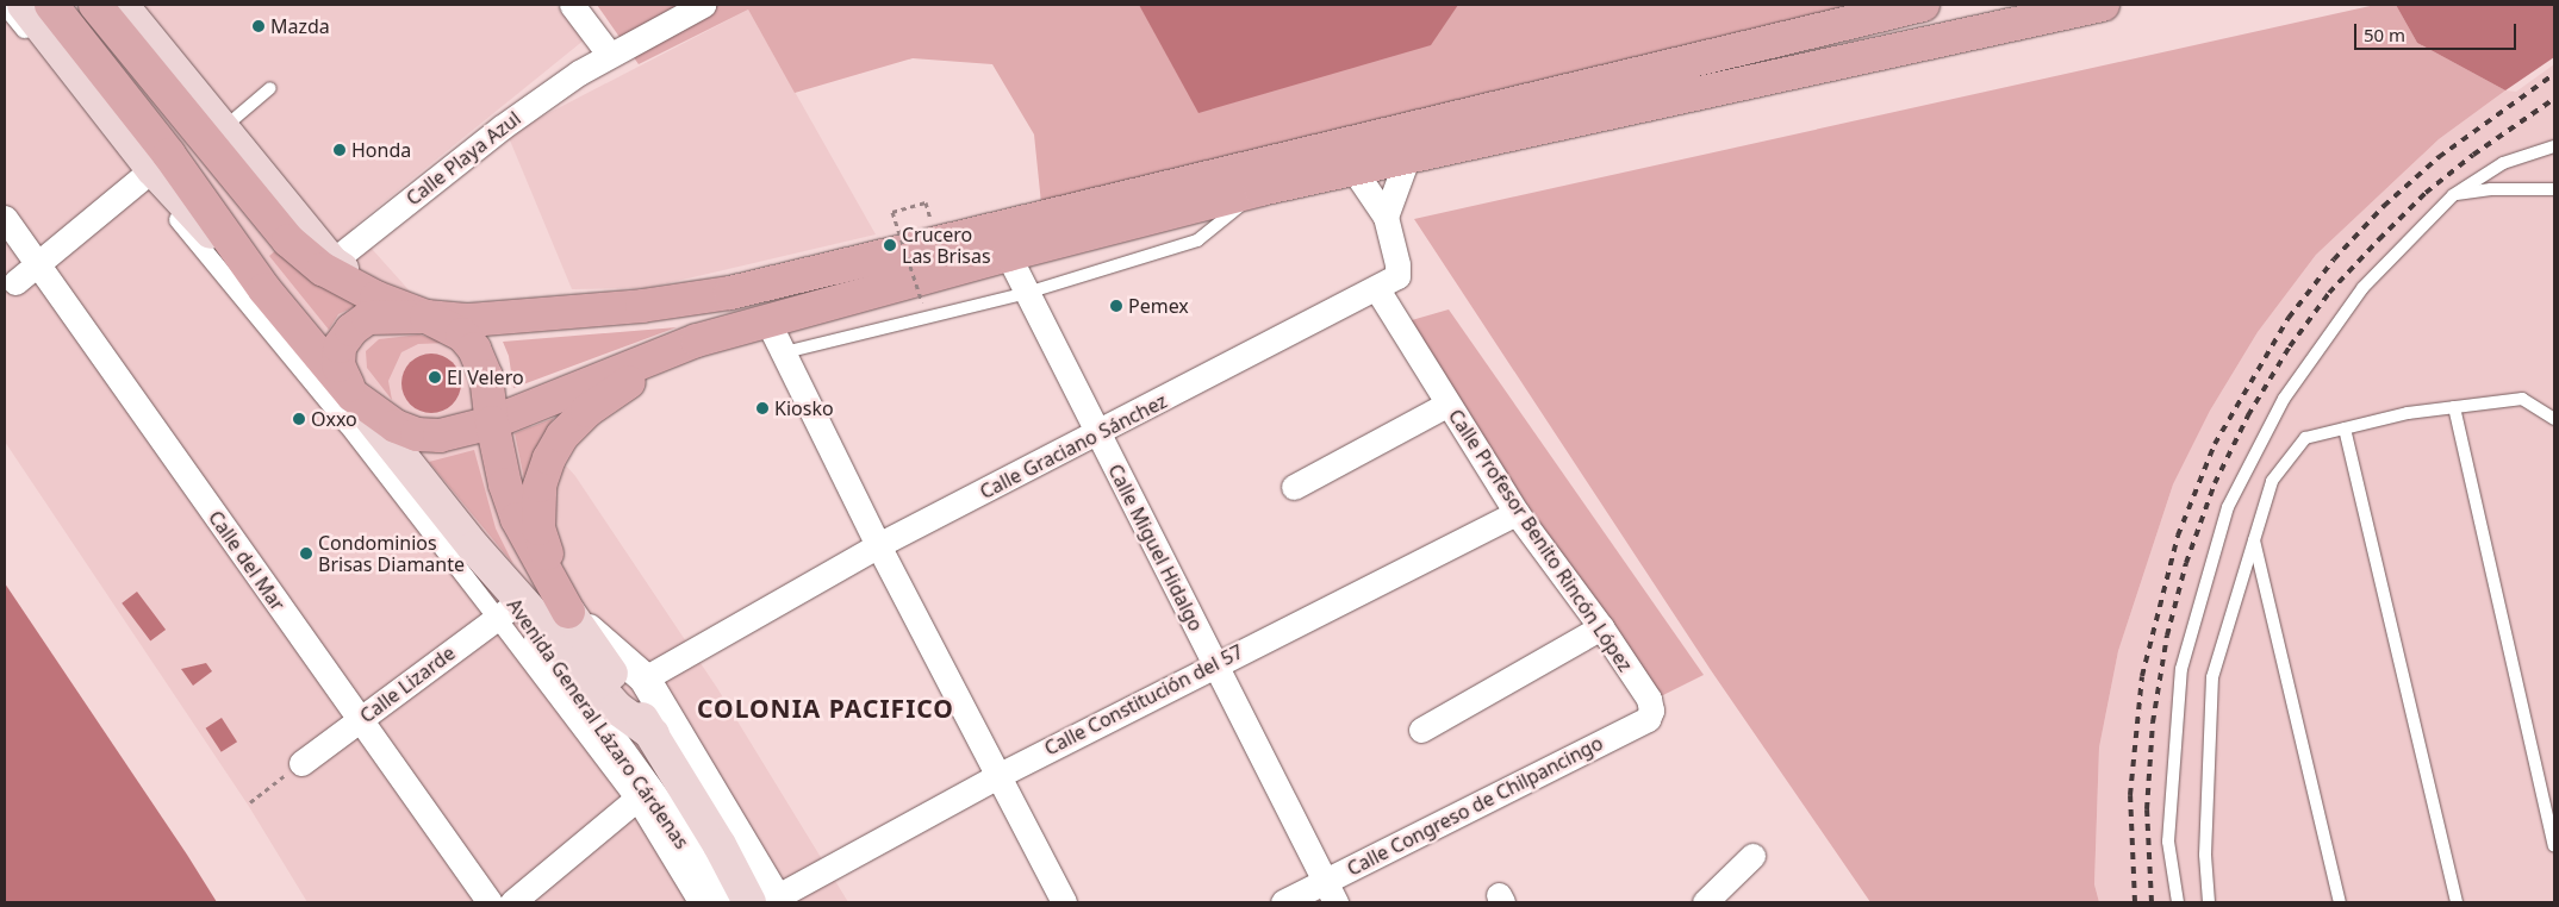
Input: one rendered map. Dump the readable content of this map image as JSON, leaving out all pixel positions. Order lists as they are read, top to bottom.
{
  "streets": {
    "main road": ["Avenida General Lázaro Cárdenas"],
    "street": [
      "Calle Playa Azul",
      "Calle Graciano Sánchez",
      "Calle Profesor Benito Rincón López",
      "Calle Miguel Hidalgo",
      "Calle del Mar",
      "Calle Lizarde",
      "Calle Constitución del 57",
      "Calle Congreso de Chilpancingo"
    ]
  },
  "crossings": [
    ["Calle Graciano Sánchez", "Calle Profesor Benito Rincón López"],
    ["Calle Graciano Sánchez", "Calle Miguel Hidalgo"],
    ["Calle Graciano Sánchez", "Avenida General Lázaro Cárdenas"],
    ["Calle Profesor Benito Rincón López", "Calle Constitución del 57"],
    ["Calle Profesor Benito Rincón López", "Calle Congreso de Chilpancingo"],
    ["Calle Miguel Hidalgo", "Calle Constitución del 57"],
    ["Calle Miguel Hidalgo", "Calle Congreso de Chilpancingo"],
    ["Calle del Mar", "Calle Lizarde"],
    ["Calle Lizarde", "Avenida General Lázaro Cárdenas"],
    ["Calle Constitución del 57", "Avenida General Lázaro Cárdenas"]
  ],
  "districts": ["COLONIA PACIFICO"],
  "places": [
    "Mazda",
    "Honda",
    "Crucero Las Brisas",
    "Pemex",
    "El Velero",
    "Kiosko",
    "Oxxo",
    "Condominios Brisas Diamante"
  ],
  "scale_bar": "50 m"
}
